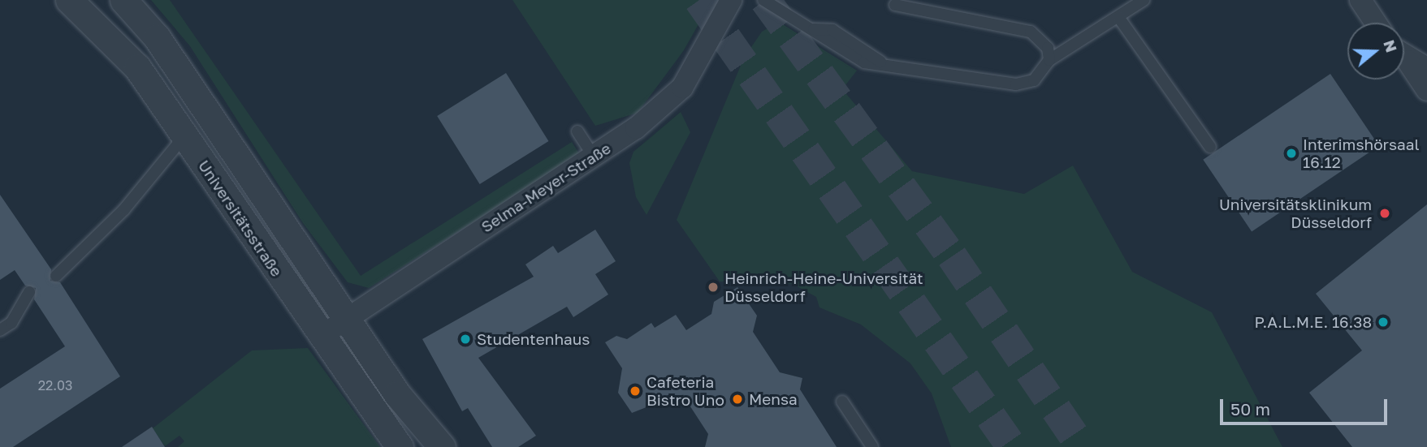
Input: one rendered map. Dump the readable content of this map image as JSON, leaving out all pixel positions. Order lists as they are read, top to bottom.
{
  "streets": {
    "street": ["Selma-Meyer-Straße", "Universitätsstraße"]
  },
  "crossings": [
    ["Selma-Meyer-Straße", "Universitätsstraße"]
  ],
  "places": [
    "Interimshörsaal 16.12",
    "Universitätsklinikum Düsseldorf",
    "Heinrich-Heine-Universität Düsseldorf",
    "P.A.L.M.E. 16.38",
    "Studentenhaus",
    "Cafeteria Bistro Uno",
    "Mensa"
  ],
  "house_numbers": ["22.03"],
  "scale_bar": "50 m",
  "north": "right"
}
